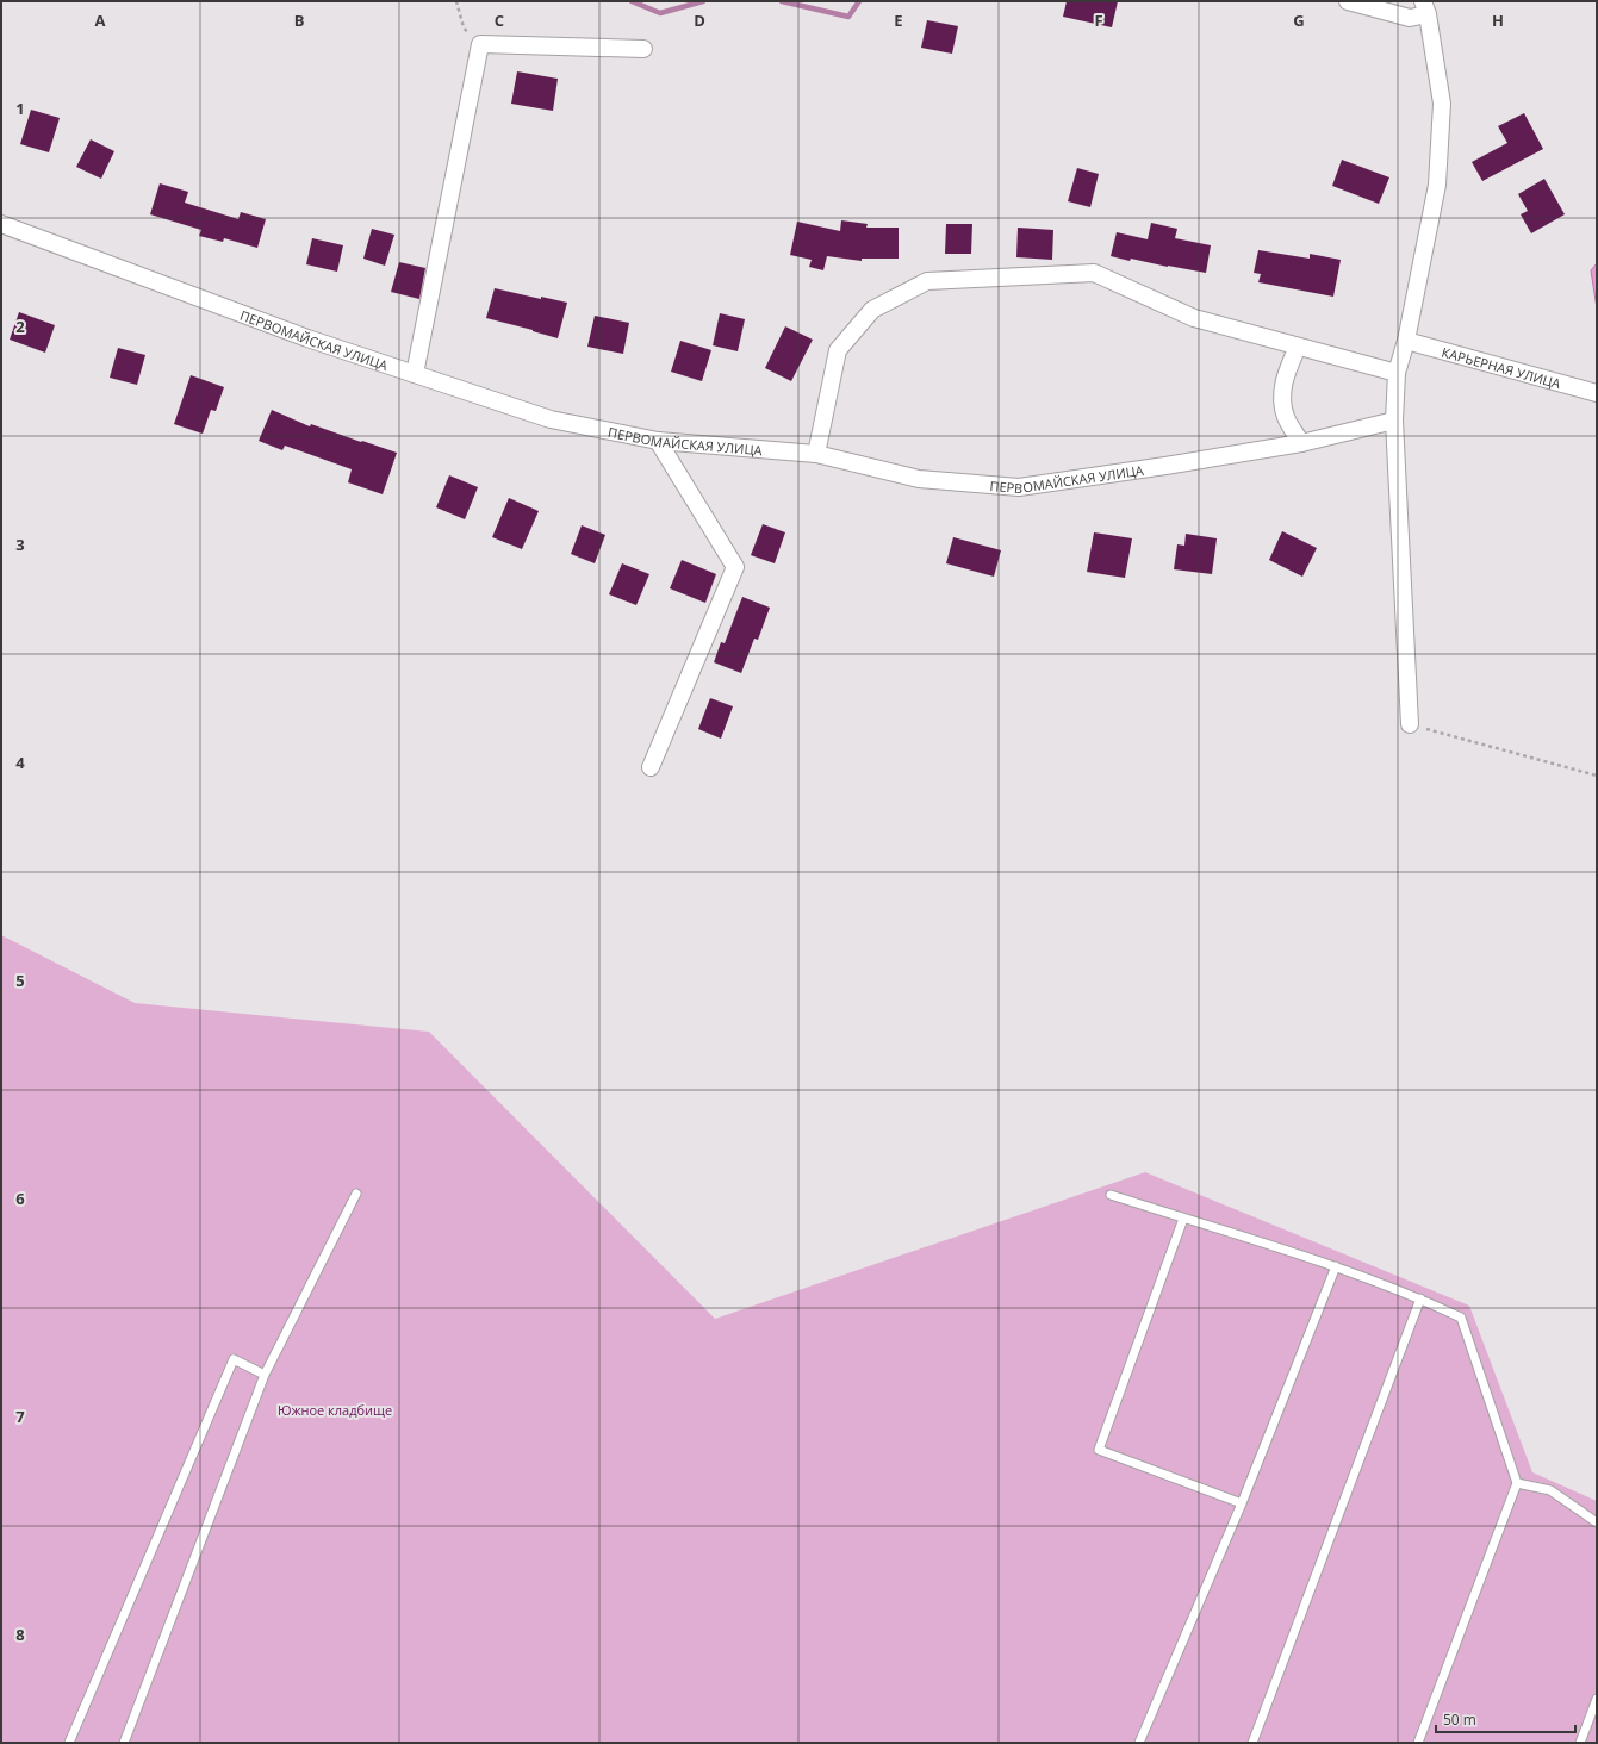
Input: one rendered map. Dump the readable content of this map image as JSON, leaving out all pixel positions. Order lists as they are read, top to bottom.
{
  "streets": {
    "street": ["ПЕРВОМАЙСКАЯ УЛИЦА", "КАРЬЕРНАЯ УЛИЦА"]
  },
  "parks": ["Южное кладбище"],
  "scale_bar": "50 m",
  "grid": {
    "columns": [
      "A",
      "B",
      "C",
      "D",
      "E",
      "F",
      "G",
      "H"
    ],
    "rows": [
      "1",
      "2",
      "3",
      "4",
      "5",
      "6",
      "7",
      "8"
    ]
  }
}
